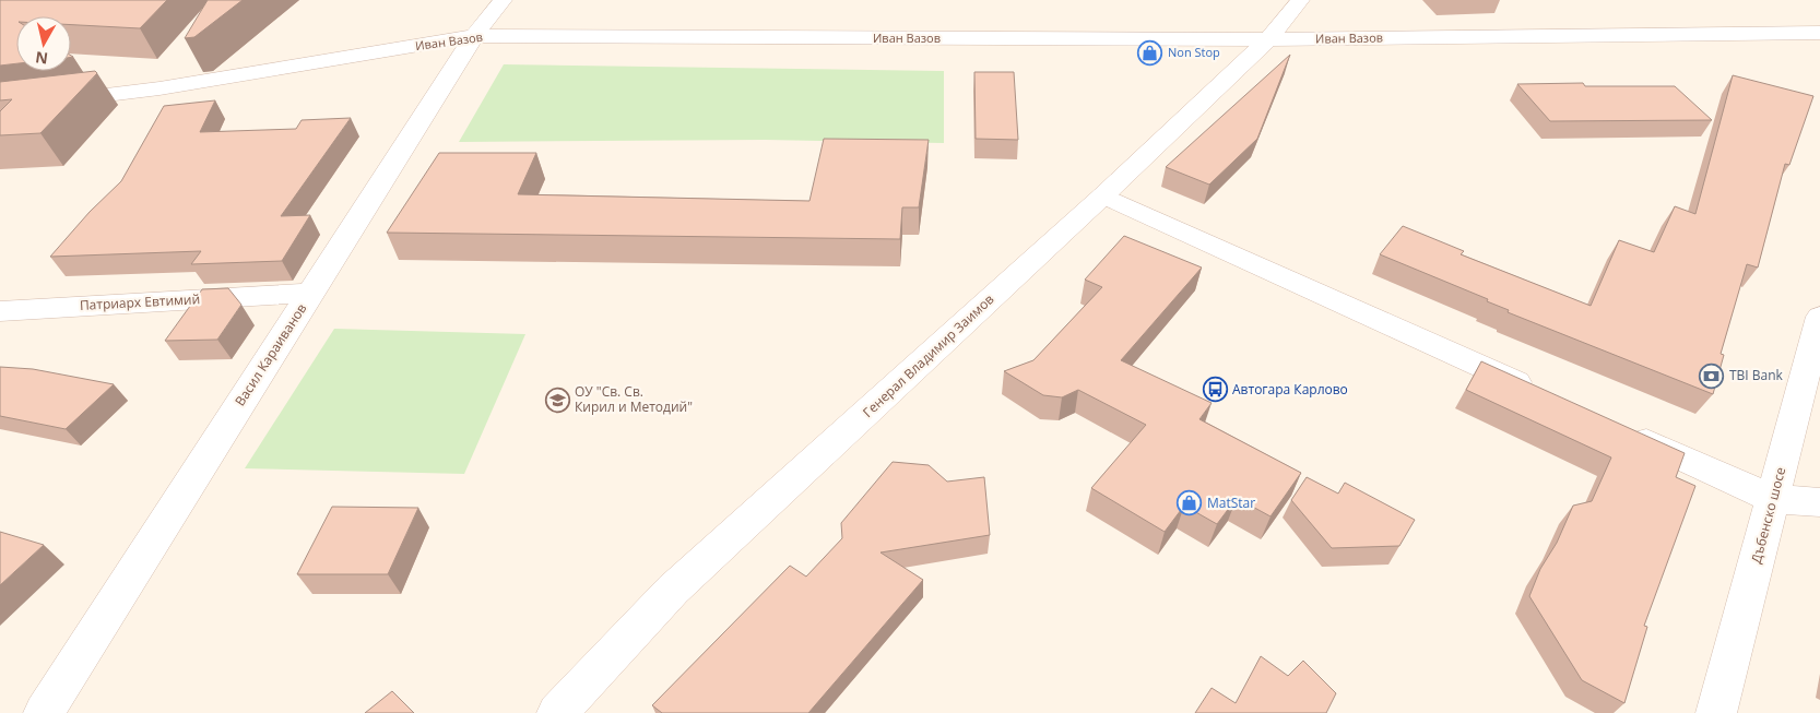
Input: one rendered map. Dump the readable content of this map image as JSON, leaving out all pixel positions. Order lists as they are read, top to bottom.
{
  "streets": {
    "street": [
      "Иван Вазов",
      "Патриарх Евтимий",
      "Васил Караиванов",
      "Генерал Владимир Заимов",
      "Дъбенско шосе"
    ]
  },
  "crossings": [
    ["Иван Вазов", "Васил Караиванов"],
    ["Иван Вазов", "Генерал Владимир Заимов"],
    ["Патриарх Евтимий", "Васил Караиванов"]
  ],
  "places": {
    "shop": ["Non Stop", "MatStar"],
    "bank": ["TBI Bank"],
    "bus stop": ["Автогара Карлово"],
    "school or university": ["ОУ \"Св. Св. Кирил и Методий\""]
  },
  "north": "bottom"
}
